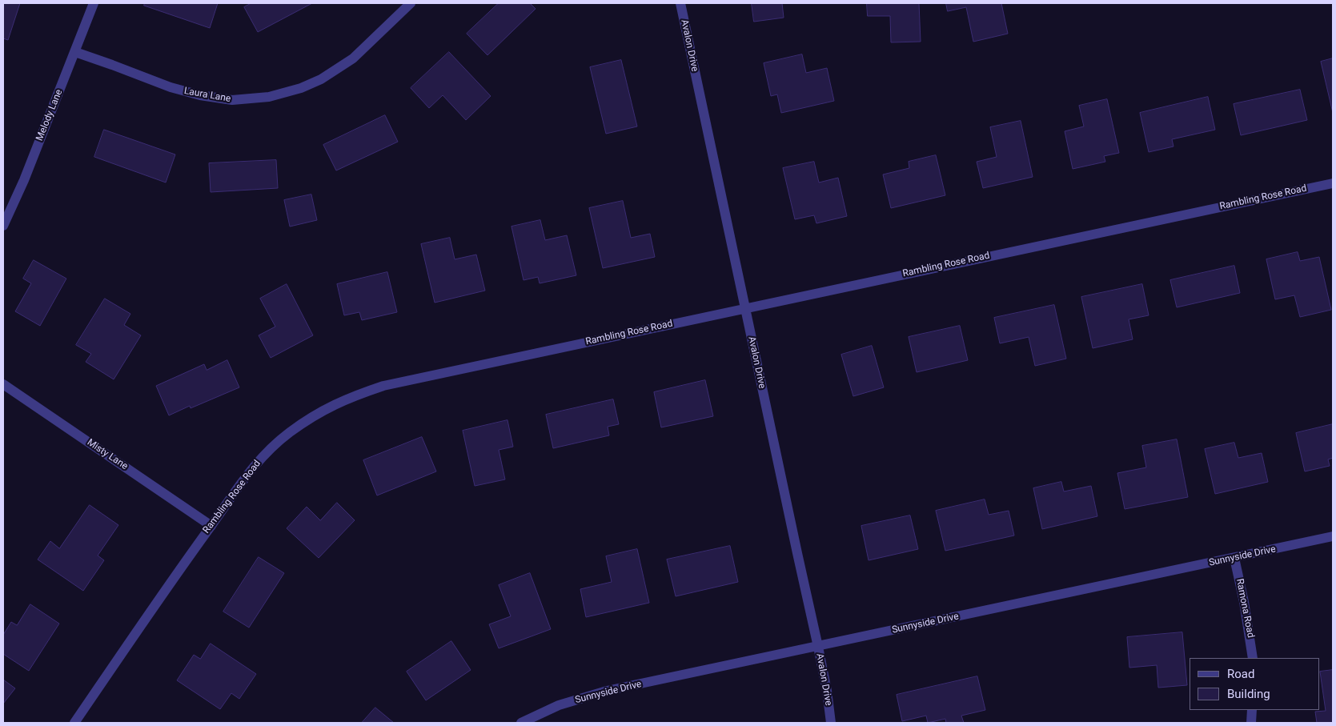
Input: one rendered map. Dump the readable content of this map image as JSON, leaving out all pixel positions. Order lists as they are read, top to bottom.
{
  "streets": {
    "street": [
      "Avalon Drive",
      "Laura Lane",
      "Melody Lane",
      "Rambling Rose Road",
      "Misty Lane",
      "Sunnyside Drive",
      "Ramona Road"
    ]
  },
  "crossings": [
    ["Avalon Drive", "Rambling Rose Road"],
    ["Avalon Drive", "Sunnyside Drive"],
    ["Laura Lane", "Melody Lane"],
    ["Rambling Rose Road", "Misty Lane"],
    ["Sunnyside Drive", "Ramona Road"]
  ],
  "legend": ["Road", "Building"]
}
